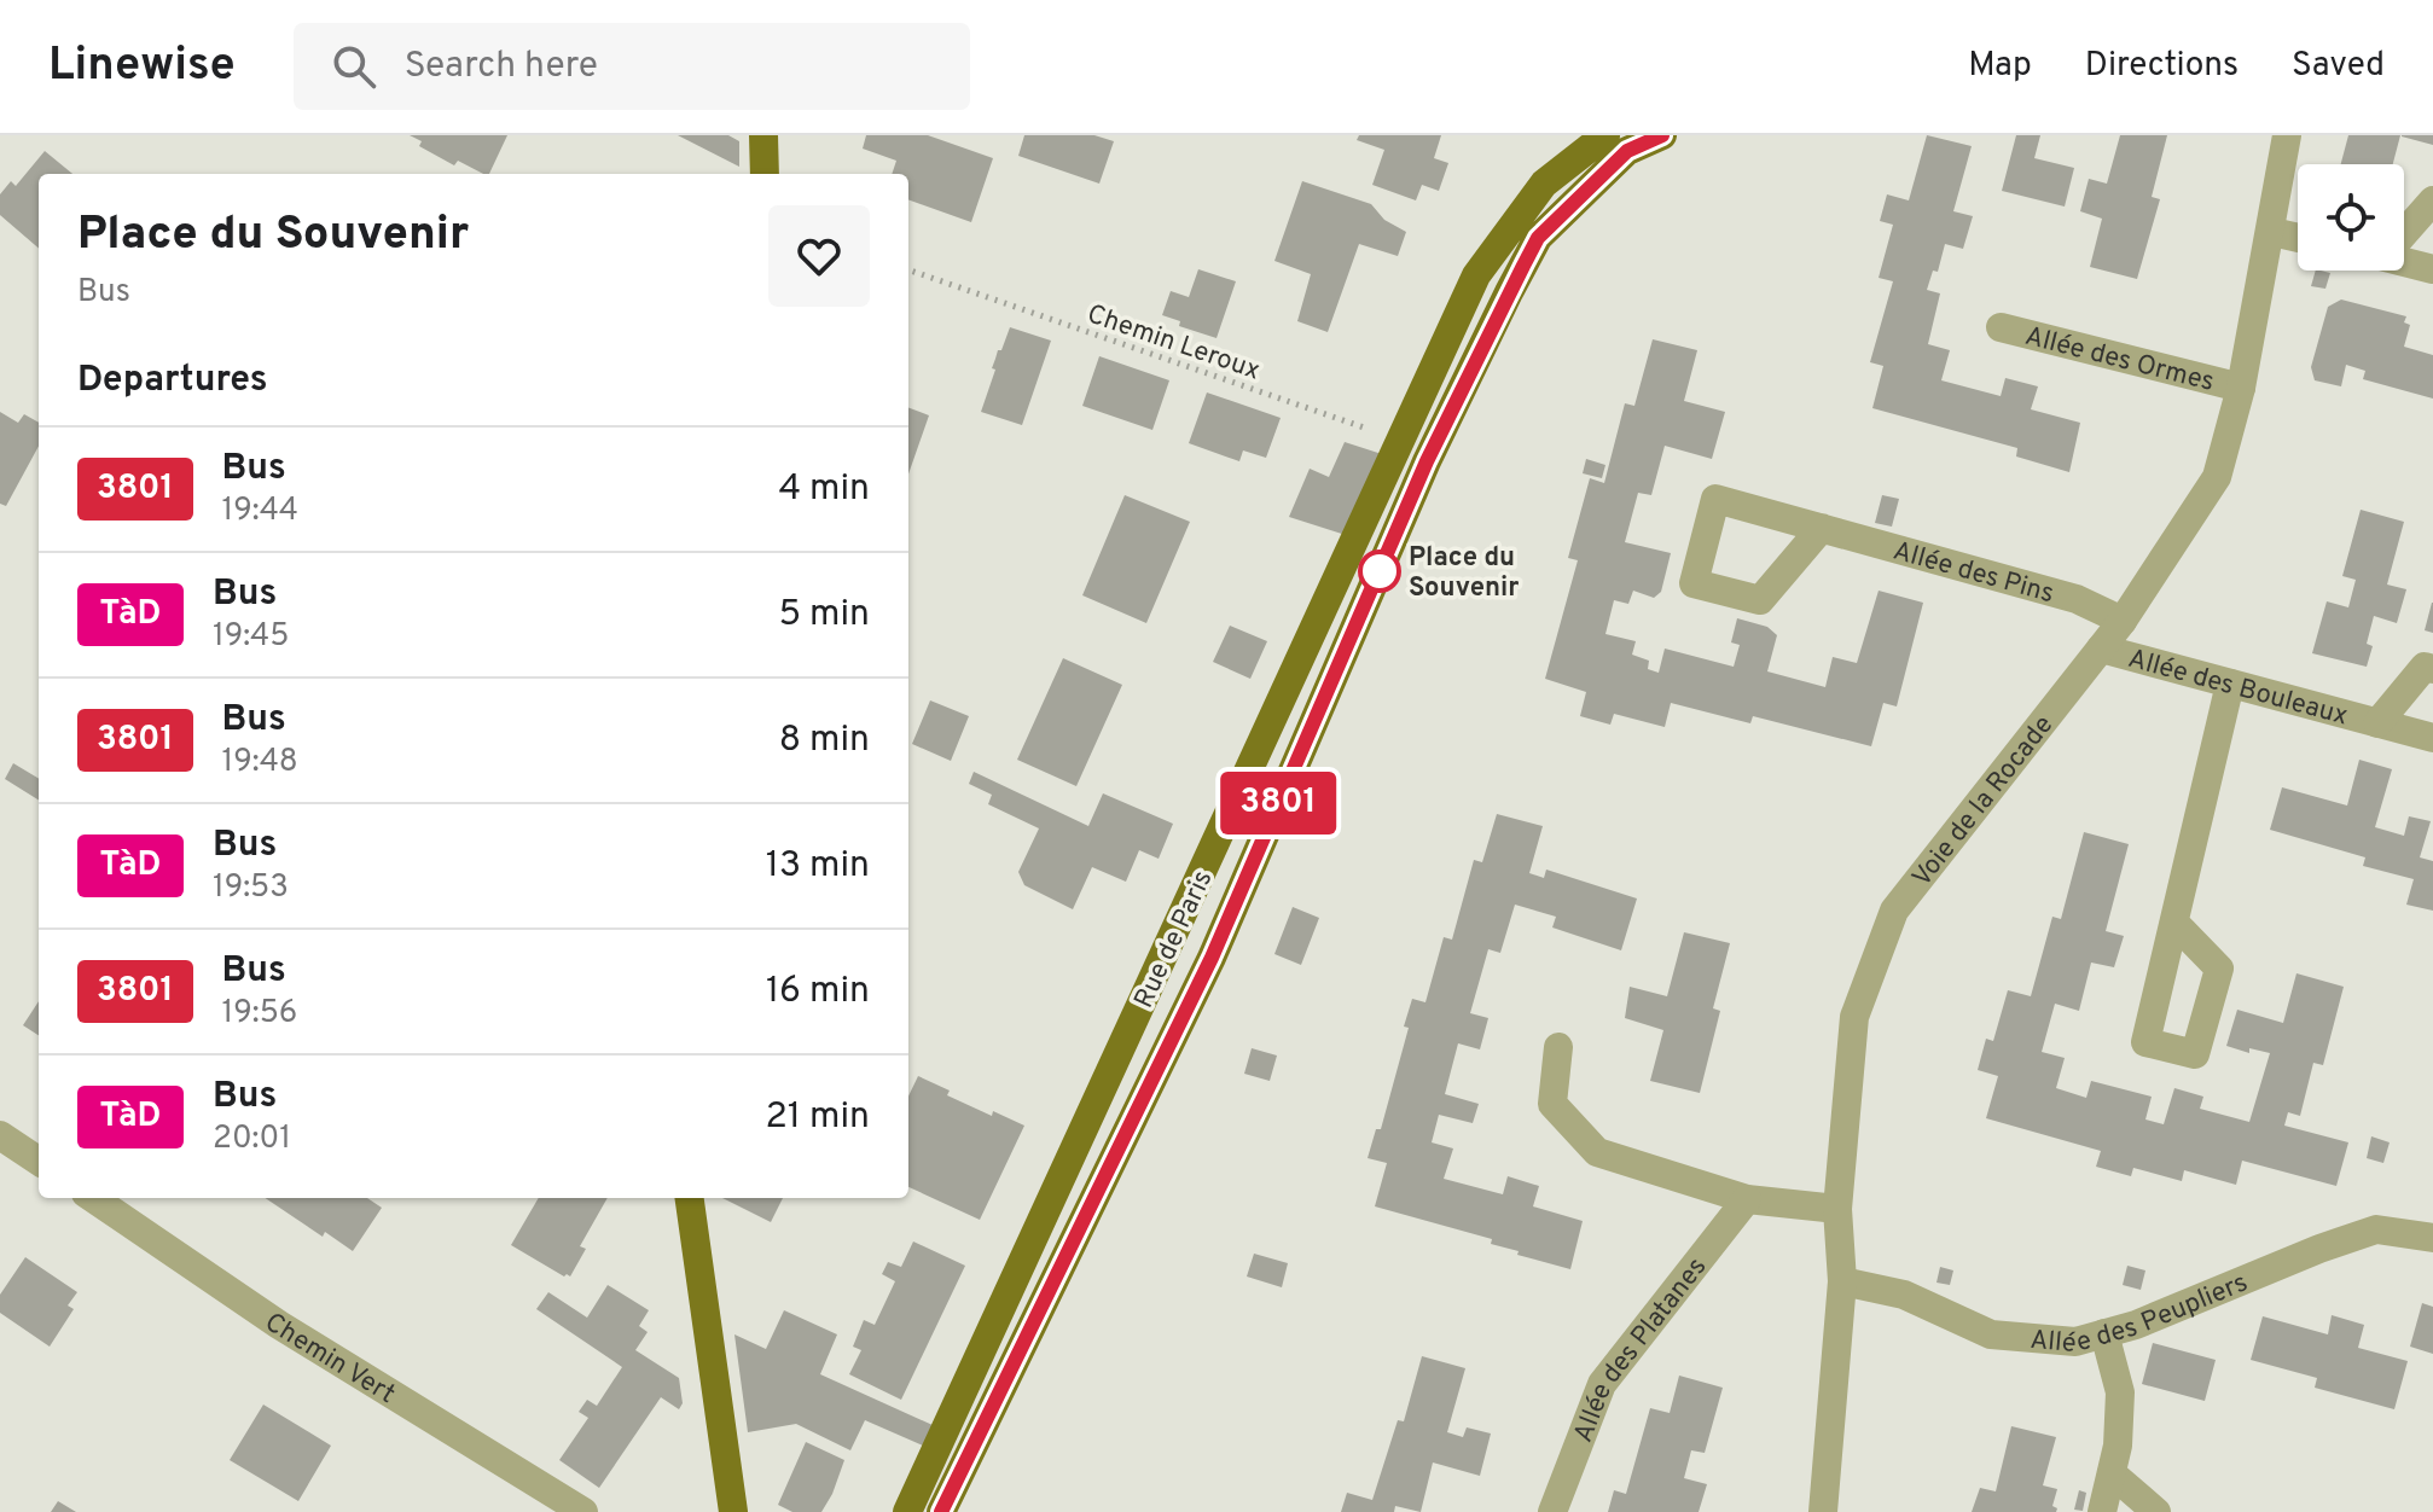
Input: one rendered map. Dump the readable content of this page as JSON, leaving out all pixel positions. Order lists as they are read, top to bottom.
{
  "streets": {
    "main road": ["Rue de Paris"],
    "street": [
      "Allée des Ormes",
      "Allée des Pins",
      "Allée des Bouleaux",
      "Voie de la Rocade",
      "Allée des Peupliers",
      "Allée des Platanes",
      "Chemin Vert"
    ],
    "path": ["Chemin Leroux"]
  },
  "crossings": [
    ["Chemin Leroux", "Rue de Paris"],
    ["Allée des Ormes", "Voie de la Rocade"],
    ["Allée des Pins", "Voie de la Rocade"],
    ["Allée des Bouleaux", "Voie de la Rocade"],
    ["Voie de la Rocade", "Allée des Peupliers"]
  ],
  "places": ["Place du Souvenir"],
  "lines": ["bus line 3801"],
  "page": {
    "header": "Linewise",
    "search": "Search here",
    "nav": ["Map", "Directions", "Saved"],
    "on_map": "3801",
    "heading": [
      ["Place du Souvenir", "Bus"],
      "Departures"
    ],
    "list": [
      {
        "mark": "3801",
        "name": "Bus",
        "note": "19:44",
        "value": "4 min"
      },
      {
        "mark": "TàD",
        "name": "Bus",
        "note": "19:45",
        "value": "5 min"
      },
      {
        "mark": "3801",
        "name": "Bus",
        "note": "19:48",
        "value": "8 min"
      },
      {
        "mark": "TàD",
        "name": "Bus",
        "note": "19:53",
        "value": "13 min"
      },
      {
        "mark": "3801",
        "name": "Bus",
        "note": "19:56",
        "value": "16 min"
      },
      {
        "mark": "TàD",
        "name": "Bus",
        "note": "20:01",
        "value": "21 min"
      }
    ]
  }
}
